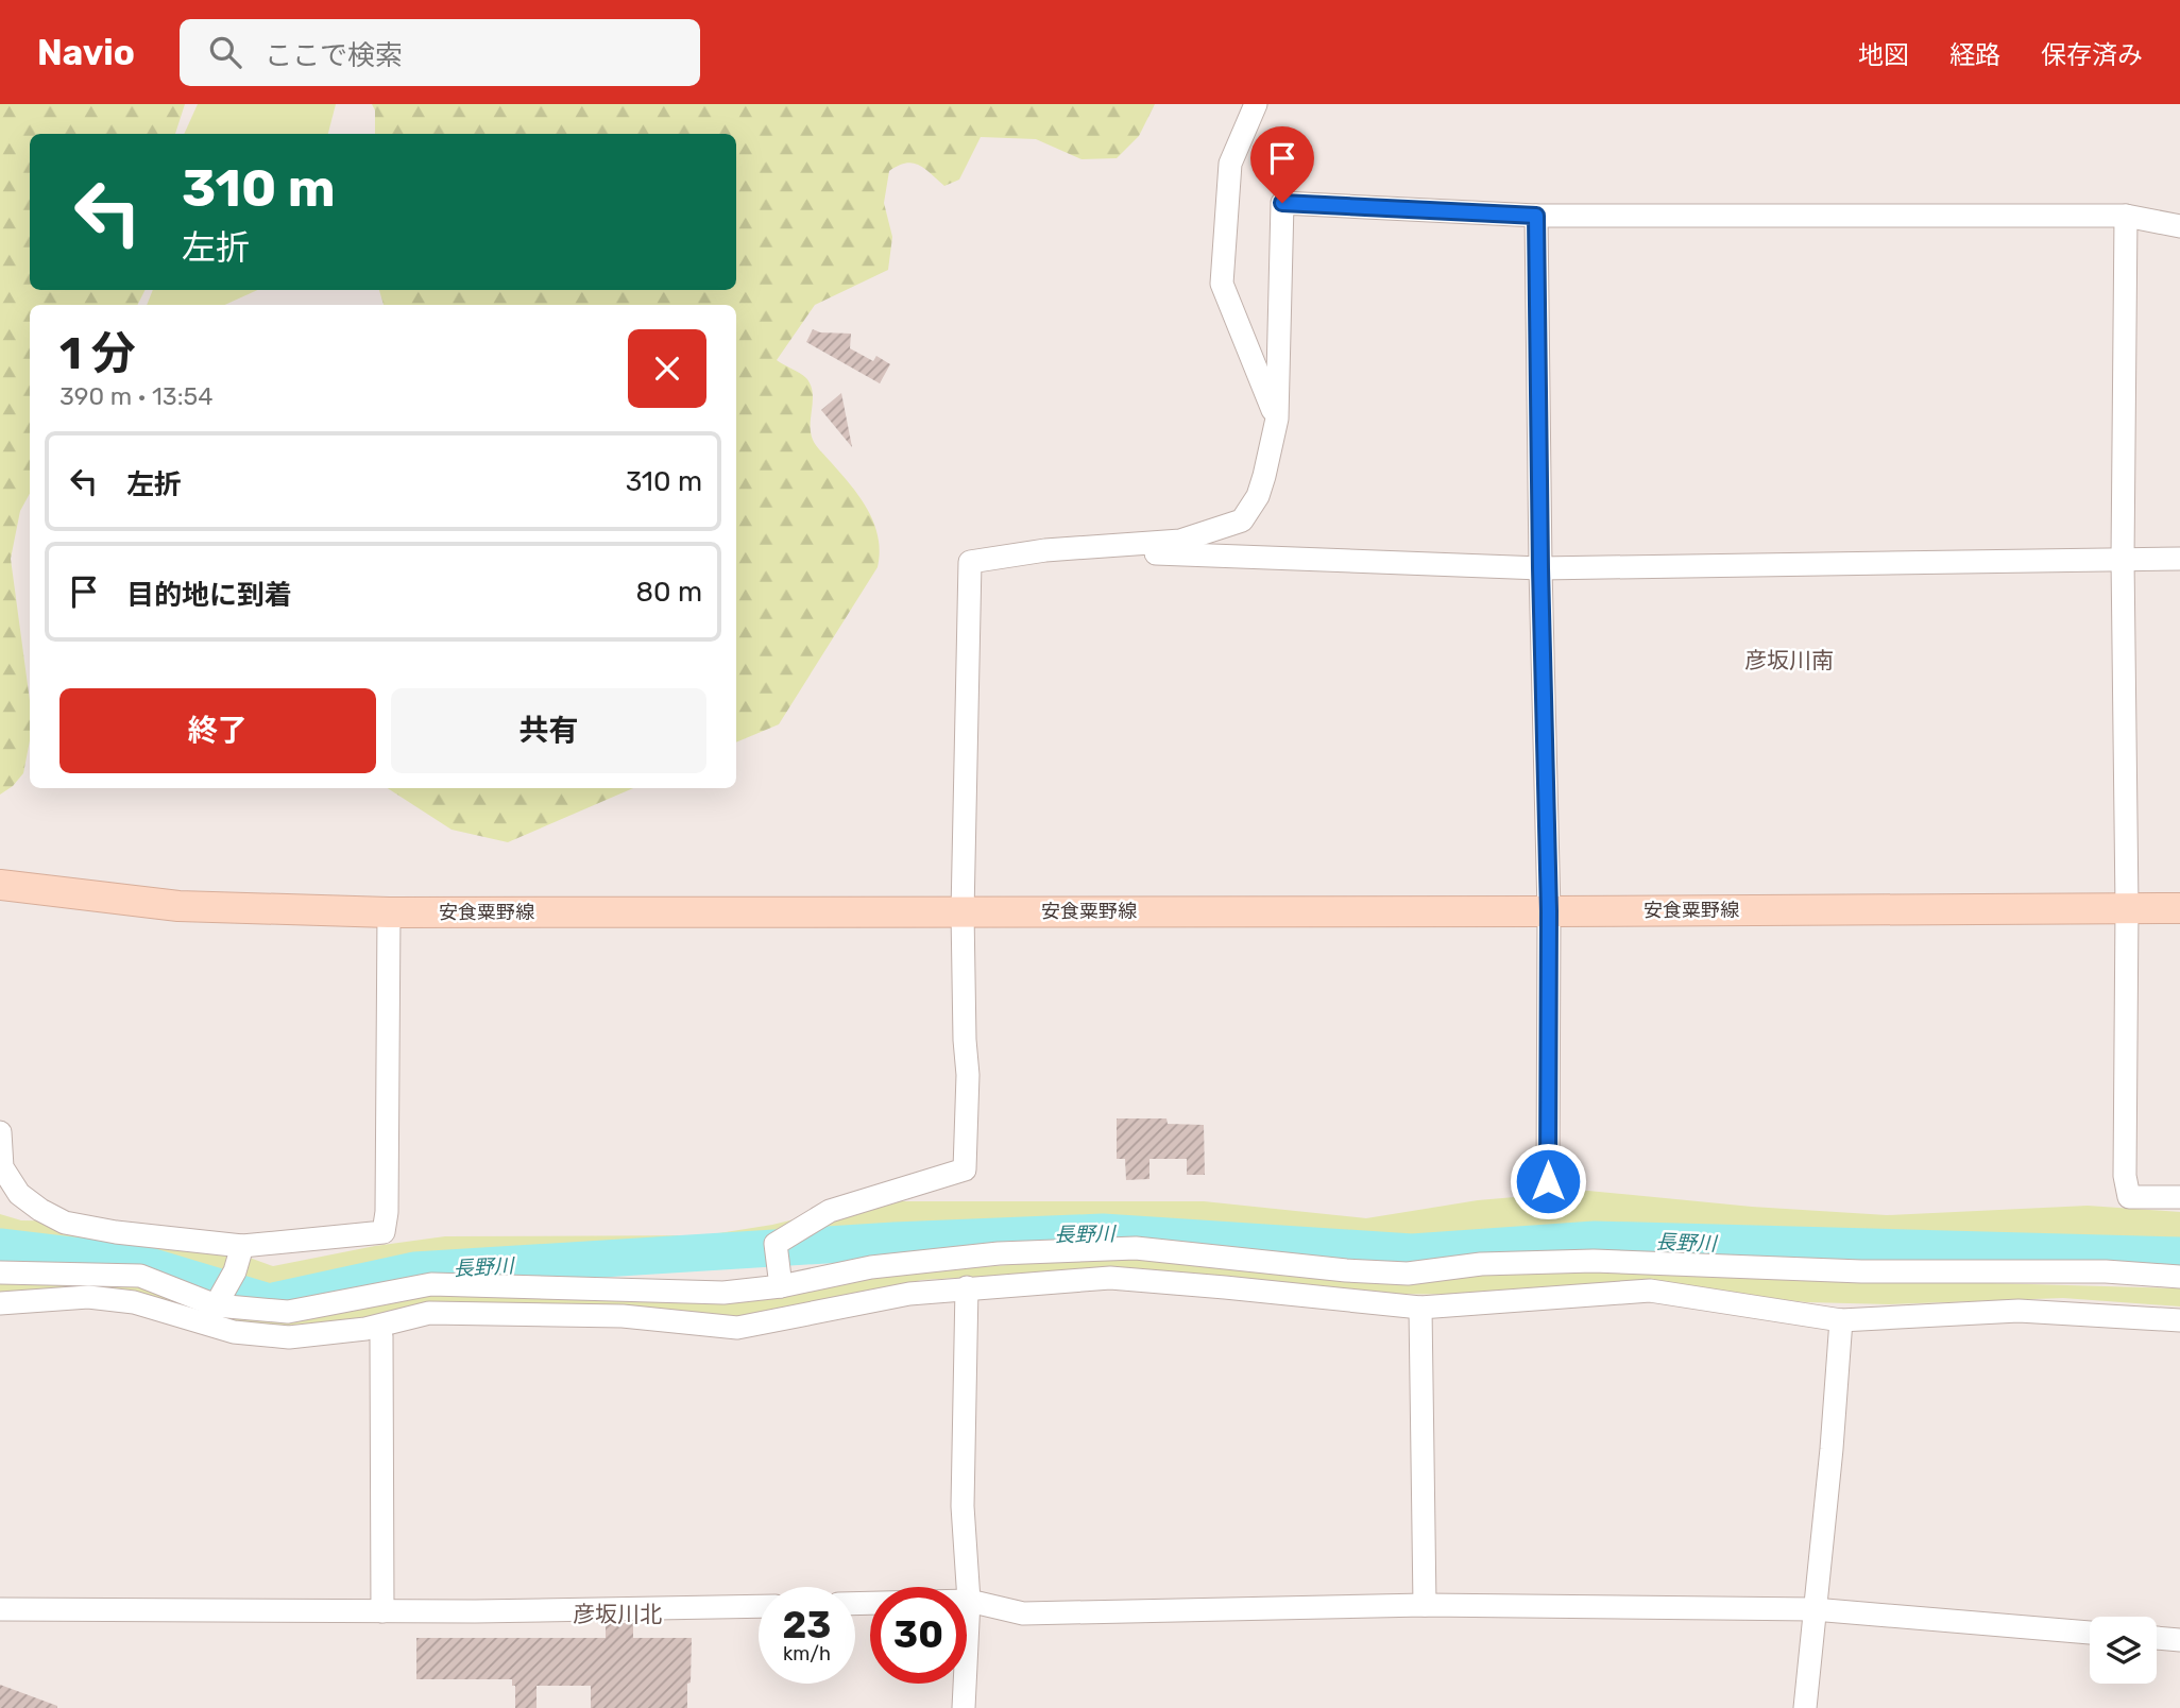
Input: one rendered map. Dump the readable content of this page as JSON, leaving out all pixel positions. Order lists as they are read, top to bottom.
{
  "streets": {
    "main road": ["安食粟野線"]
  },
  "districts": ["彦坂川南", "彦坂川北"],
  "water": ["長野川"],
  "page": {
    "header": "Navio",
    "search": "ここで検索",
    "nav": ["地図", "経路", "保存済み"],
    "turn": ["310 m", "左折"],
    "heading": ["1 分", "390 m · 13:54"],
    "list": [
      {
        "name": "左折",
        "value": "310 m"
      },
      {
        "name": "目的地に到着",
        "value": "80 m"
      }
    ],
    "buttons": ["終了", "共有"],
    "speed": "23 km/h",
    "limit": "30"
  }
}
